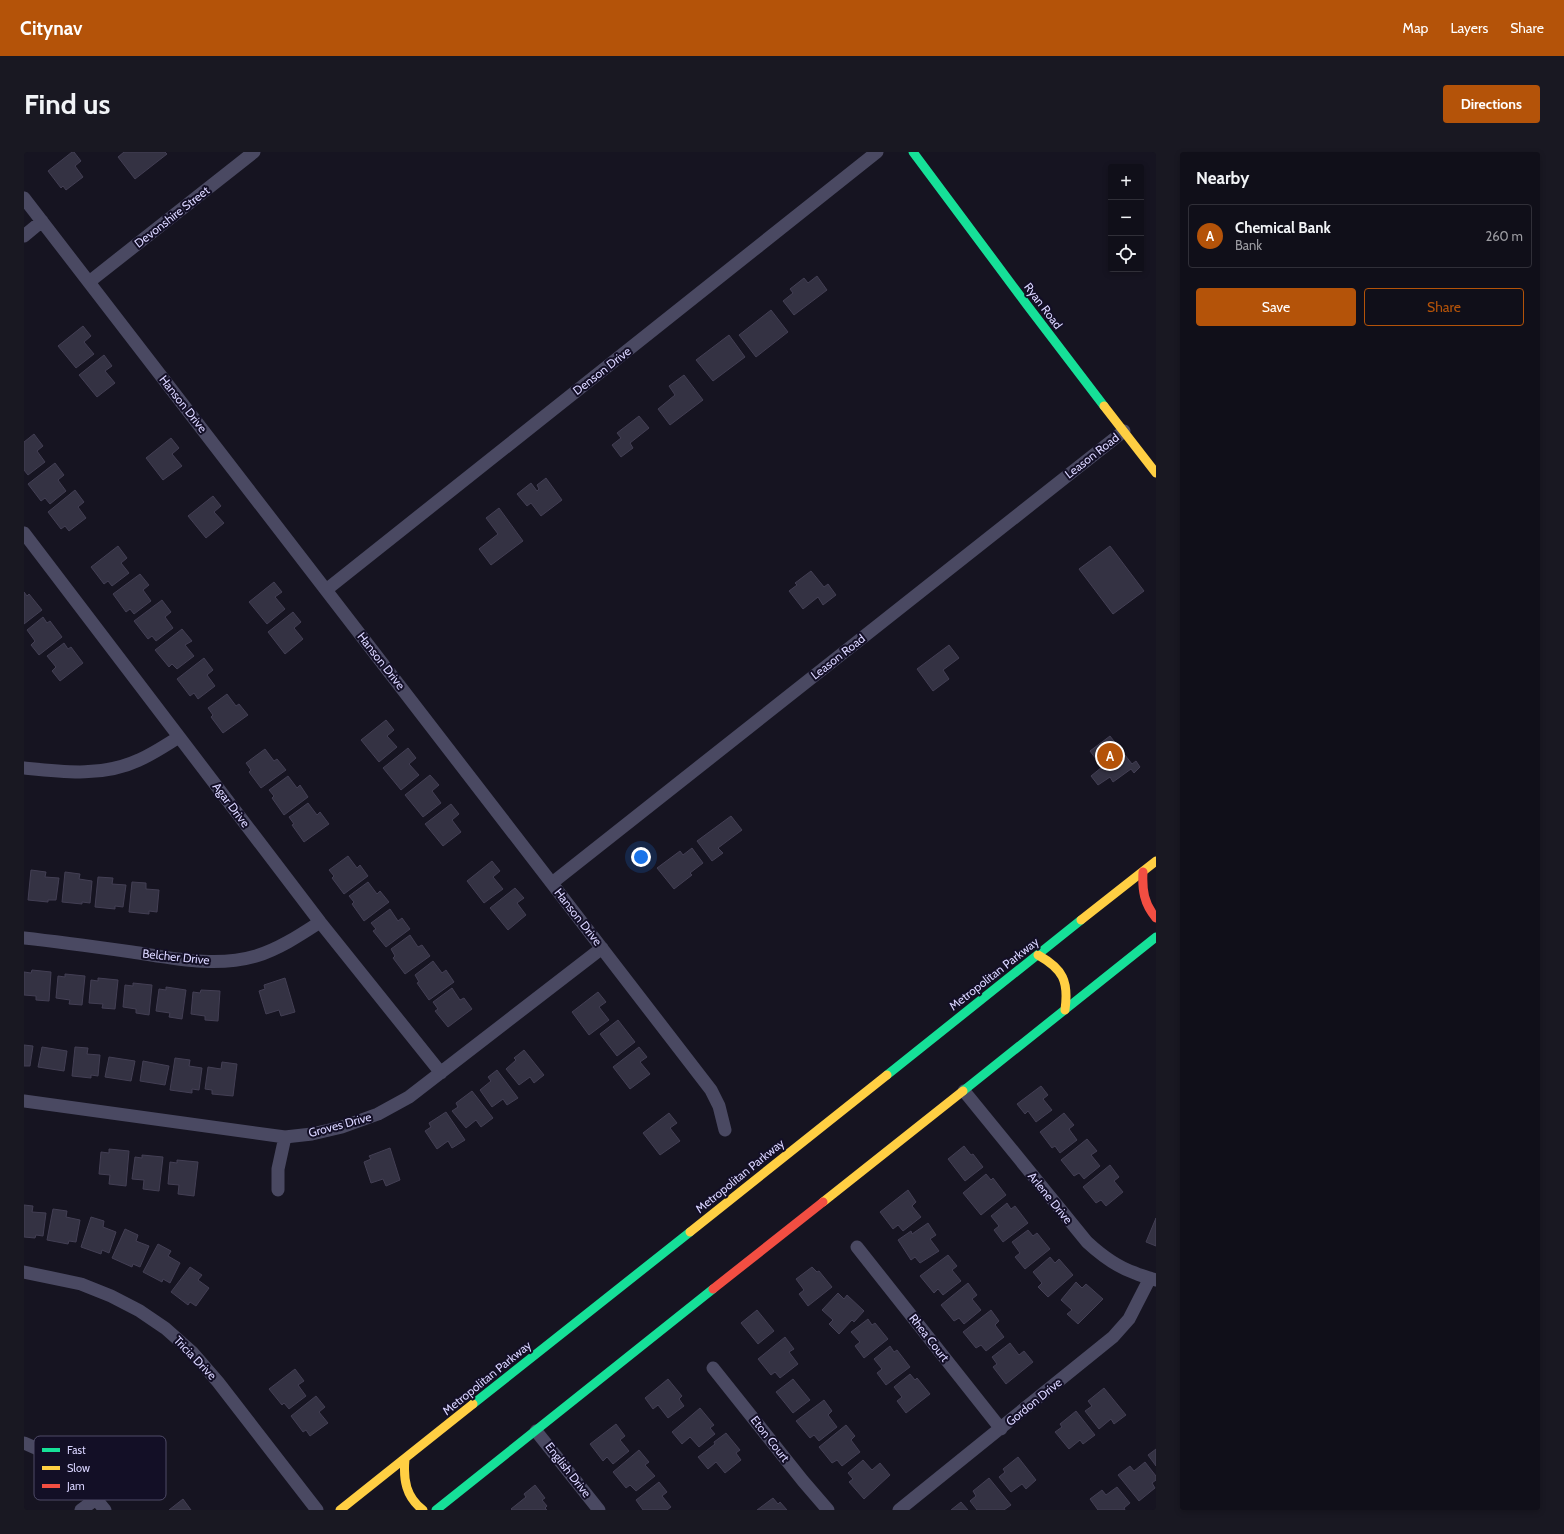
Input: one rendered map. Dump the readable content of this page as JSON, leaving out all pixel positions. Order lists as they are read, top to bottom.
{
  "streets": {
    "main road": ["Ryan Road", "Metropolitan Parkway"],
    "street": [
      "Devonshire Street",
      "Denson Drive",
      "Hanson Drive",
      "Leason Road",
      "Agar Drive",
      "Belcher Drive",
      "Groves Drive",
      "Arlene Drive",
      "Rhea Court",
      "Tricia Drive",
      "Gordon Drive",
      "Eton Court",
      "English Drive"
    ]
  },
  "crossings": [
    ["Devonshire Street", "Hanson Drive"],
    ["Ryan Road", "Leason Road"],
    ["Denson Drive", "Hanson Drive"],
    ["Hanson Drive", "Leason Road"],
    ["Hanson Drive", "Groves Drive"],
    ["Agar Drive", "Belcher Drive"],
    ["Agar Drive", "Groves Drive"],
    ["Arlene Drive", "Gordon Drive"],
    ["Rhea Court", "Gordon Drive"]
  ],
  "legend": ["Fast", "Slow", "Jam"],
  "page": {
    "header": "Citynav",
    "nav": ["Map", "Layers", "Share"],
    "buttons": [
      "Directions",
      ["Save", "Share"]
    ],
    "title": "Find us",
    "heading": "Nearby",
    "map_buttons": ["+", "−"],
    "list": [
      {
        "mark": "A",
        "name": "Chemical Bank",
        "note": "Bank",
        "value": "260 m"
      }
    ],
    "pins": "A"
  }
}
